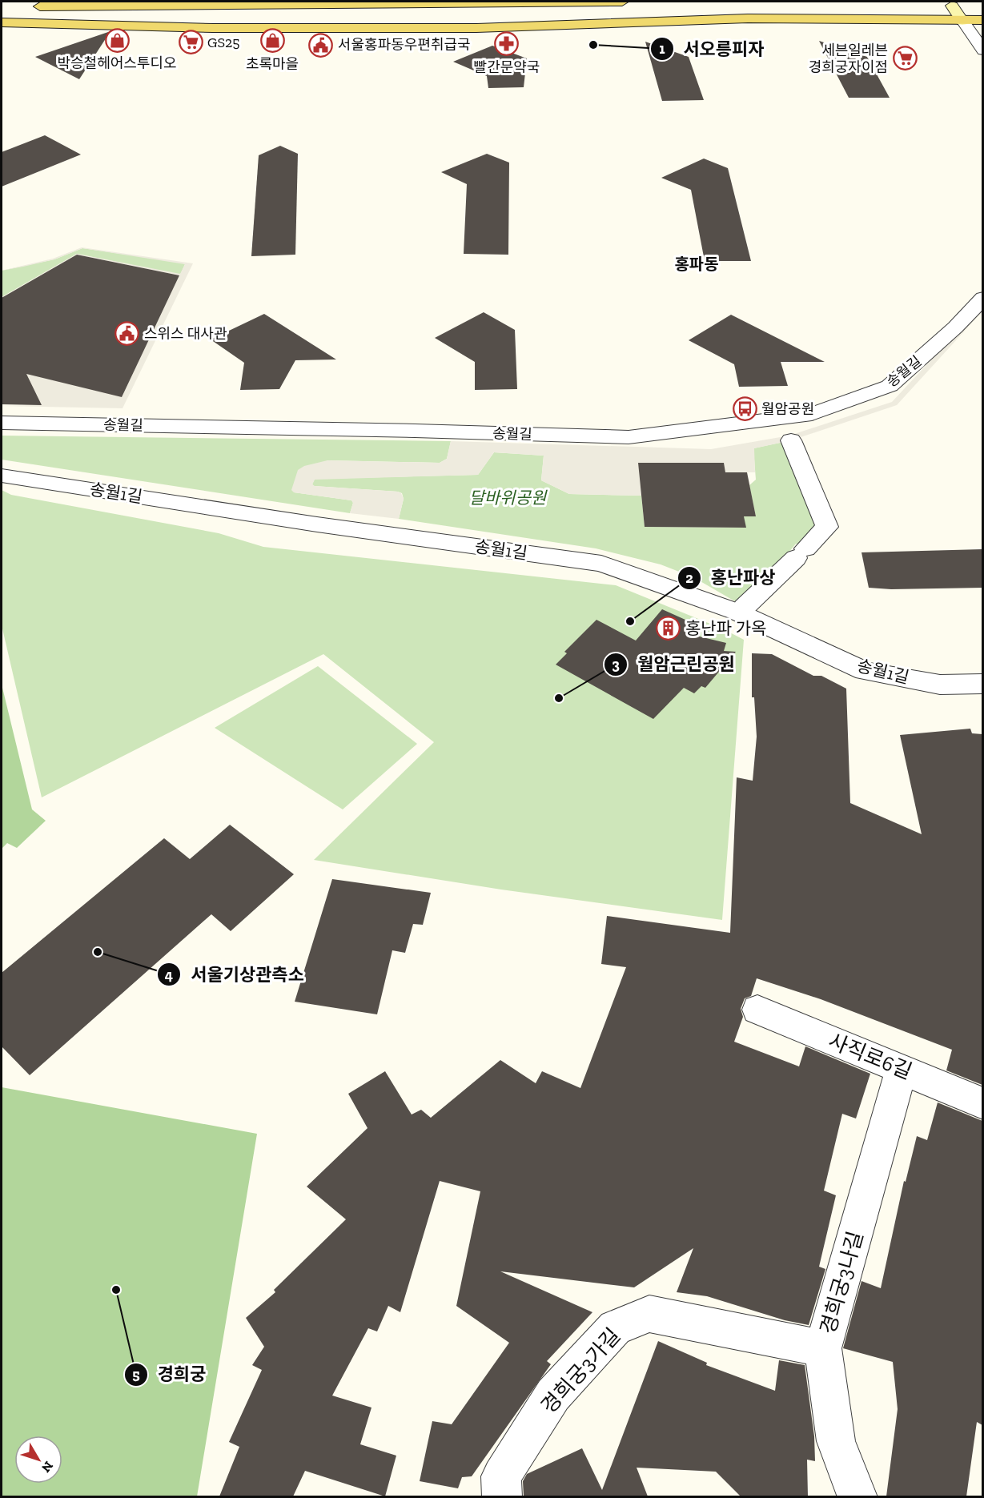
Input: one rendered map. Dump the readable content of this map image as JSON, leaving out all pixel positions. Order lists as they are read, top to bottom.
{
  "streets": {
    "street": [
      "송월길",
      "송월1길",
      "사직로6길",
      "경희궁3나길",
      "경희궁3가길"
    ]
  },
  "crossings": [
    ["사직로6길", "경희궁3나길"],
    ["경희궁3나길", "경희궁3가길"]
  ],
  "districts": ["홍파동"],
  "parks": ["달바위공원"],
  "places": {
    "shop": ["박승철헤어스투디오", "초록마을"],
    "supermarket": ["GS25", "세븐일레븐 경희궁자이점"],
    "pharmacy": ["빨간문약국"],
    "public building": ["서울홍파동우편취급국", "스위스 대사관"],
    "other": [
      "서오릉피자",
      "홍난파상",
      "월암근린공원",
      "서울기상관측소",
      "경희궁"
    ],
    "bus stop": ["월암공원"],
    "building": ["홍난파 가옥"]
  },
  "north": "bottom right"
}
